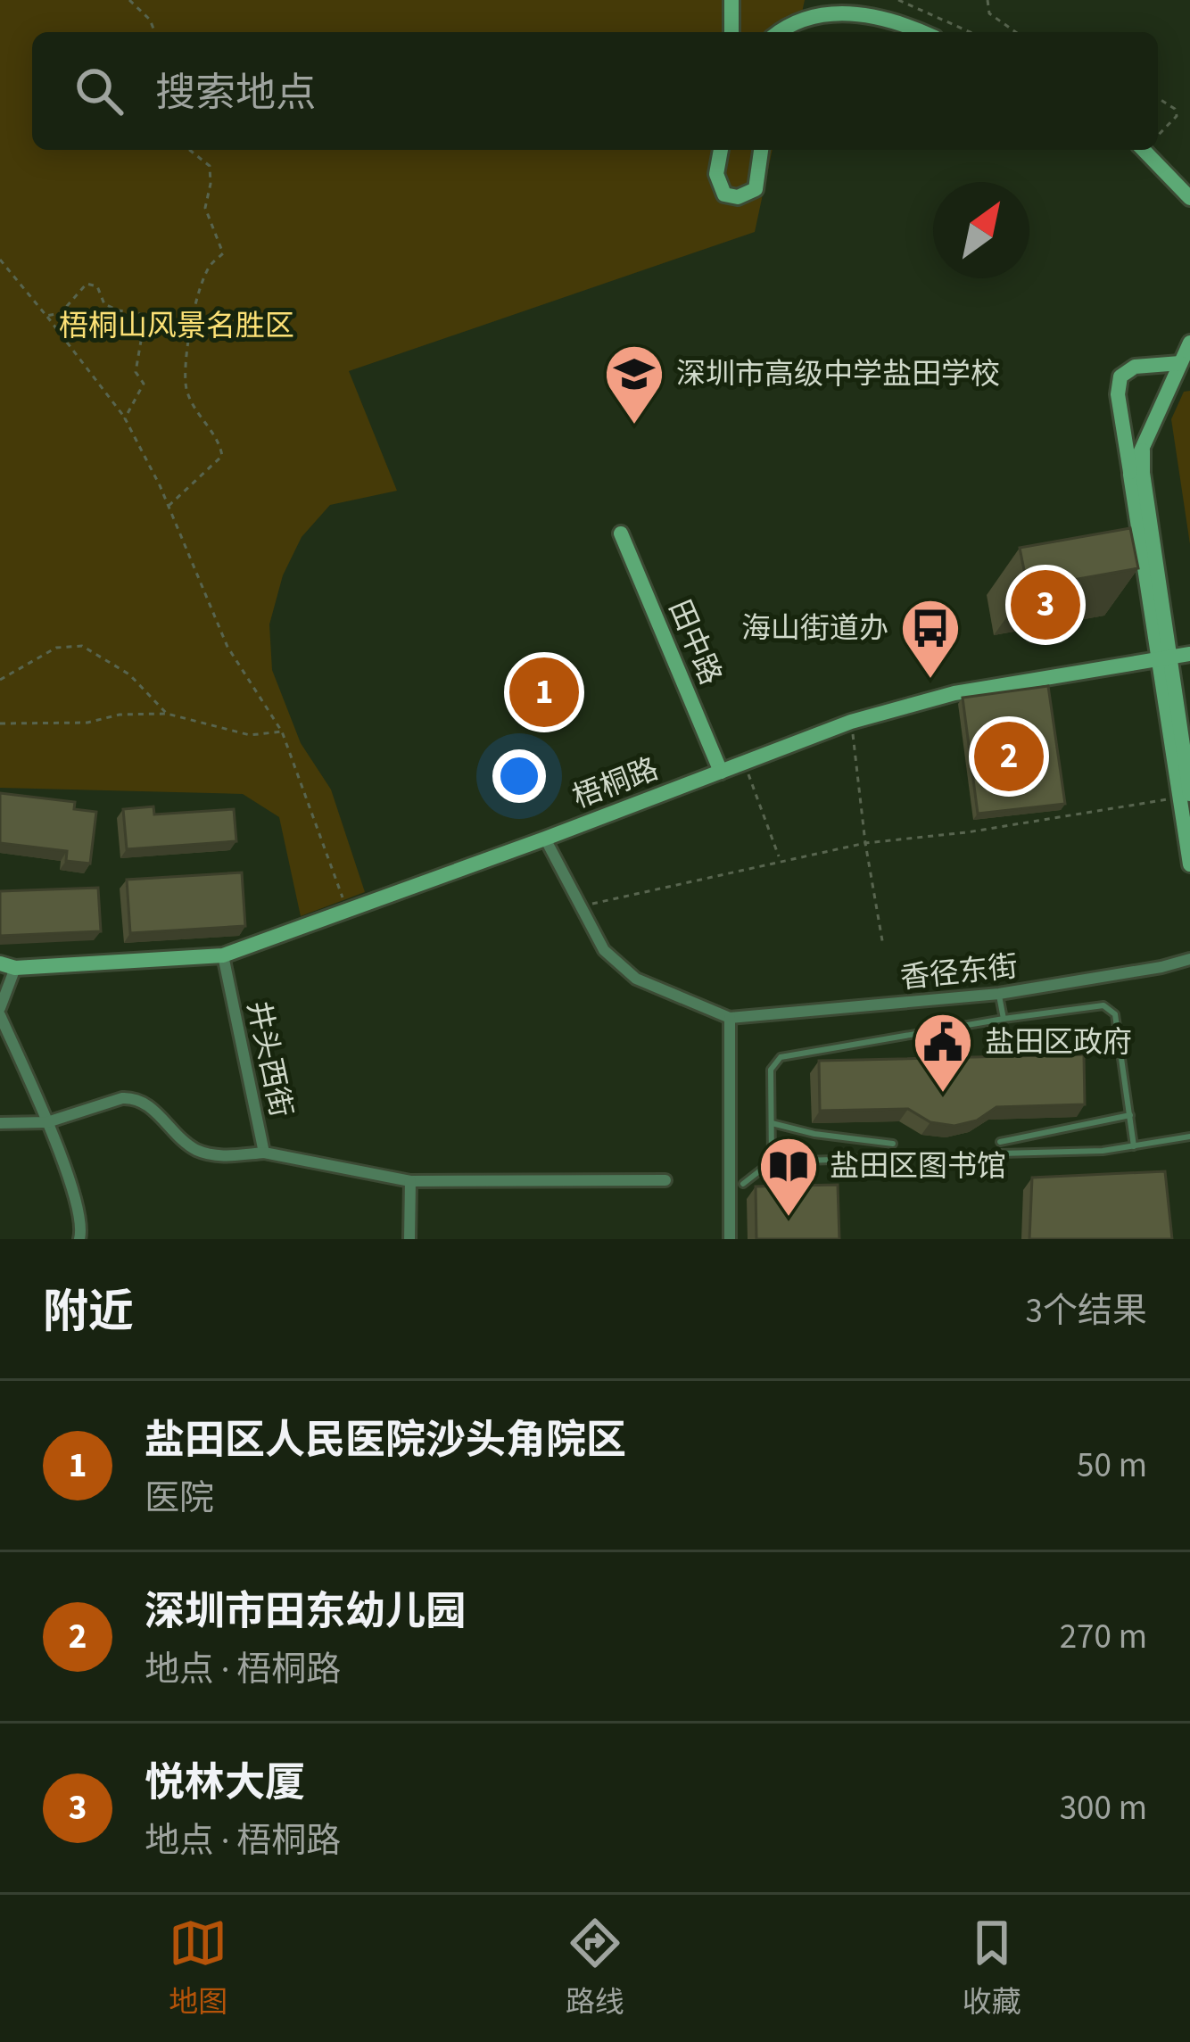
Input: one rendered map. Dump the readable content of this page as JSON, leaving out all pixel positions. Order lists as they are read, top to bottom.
{
  "streets": {
    "street": [
      "田中路",
      "梧桐路",
      "香径东街",
      "井头西街"
    ]
  },
  "crossings": [
    ["田中路", "梧桐路"],
    ["梧桐路", "井头西街"]
  ],
  "parks": ["梧桐山风景名胜区"],
  "places": {
    "school or university": ["深圳市高级中学盐田学校"],
    "bus stop": ["海山街道办"],
    "public building": ["盐田区政府"],
    "library": ["盐田区图书馆"]
  },
  "north": "top right",
  "page": {
    "search": "搜索地点",
    "pins": ["3", "1", "2"],
    "heading": ["附近", "3个结果"],
    "list": [
      {
        "mark": "1",
        "name": "盐田区人民医院沙头角院区",
        "note": "医院",
        "value": "50 m"
      },
      {
        "mark": "2",
        "name": "深圳市田东幼儿园",
        "note": "地点 · 梧桐路",
        "value": "270 m"
      },
      {
        "mark": "3",
        "name": "悦林大厦",
        "note": "地点 · 梧桐路",
        "value": "300 m"
      }
    ],
    "nav": ["地图", "路线", "收藏"]
  }
}
